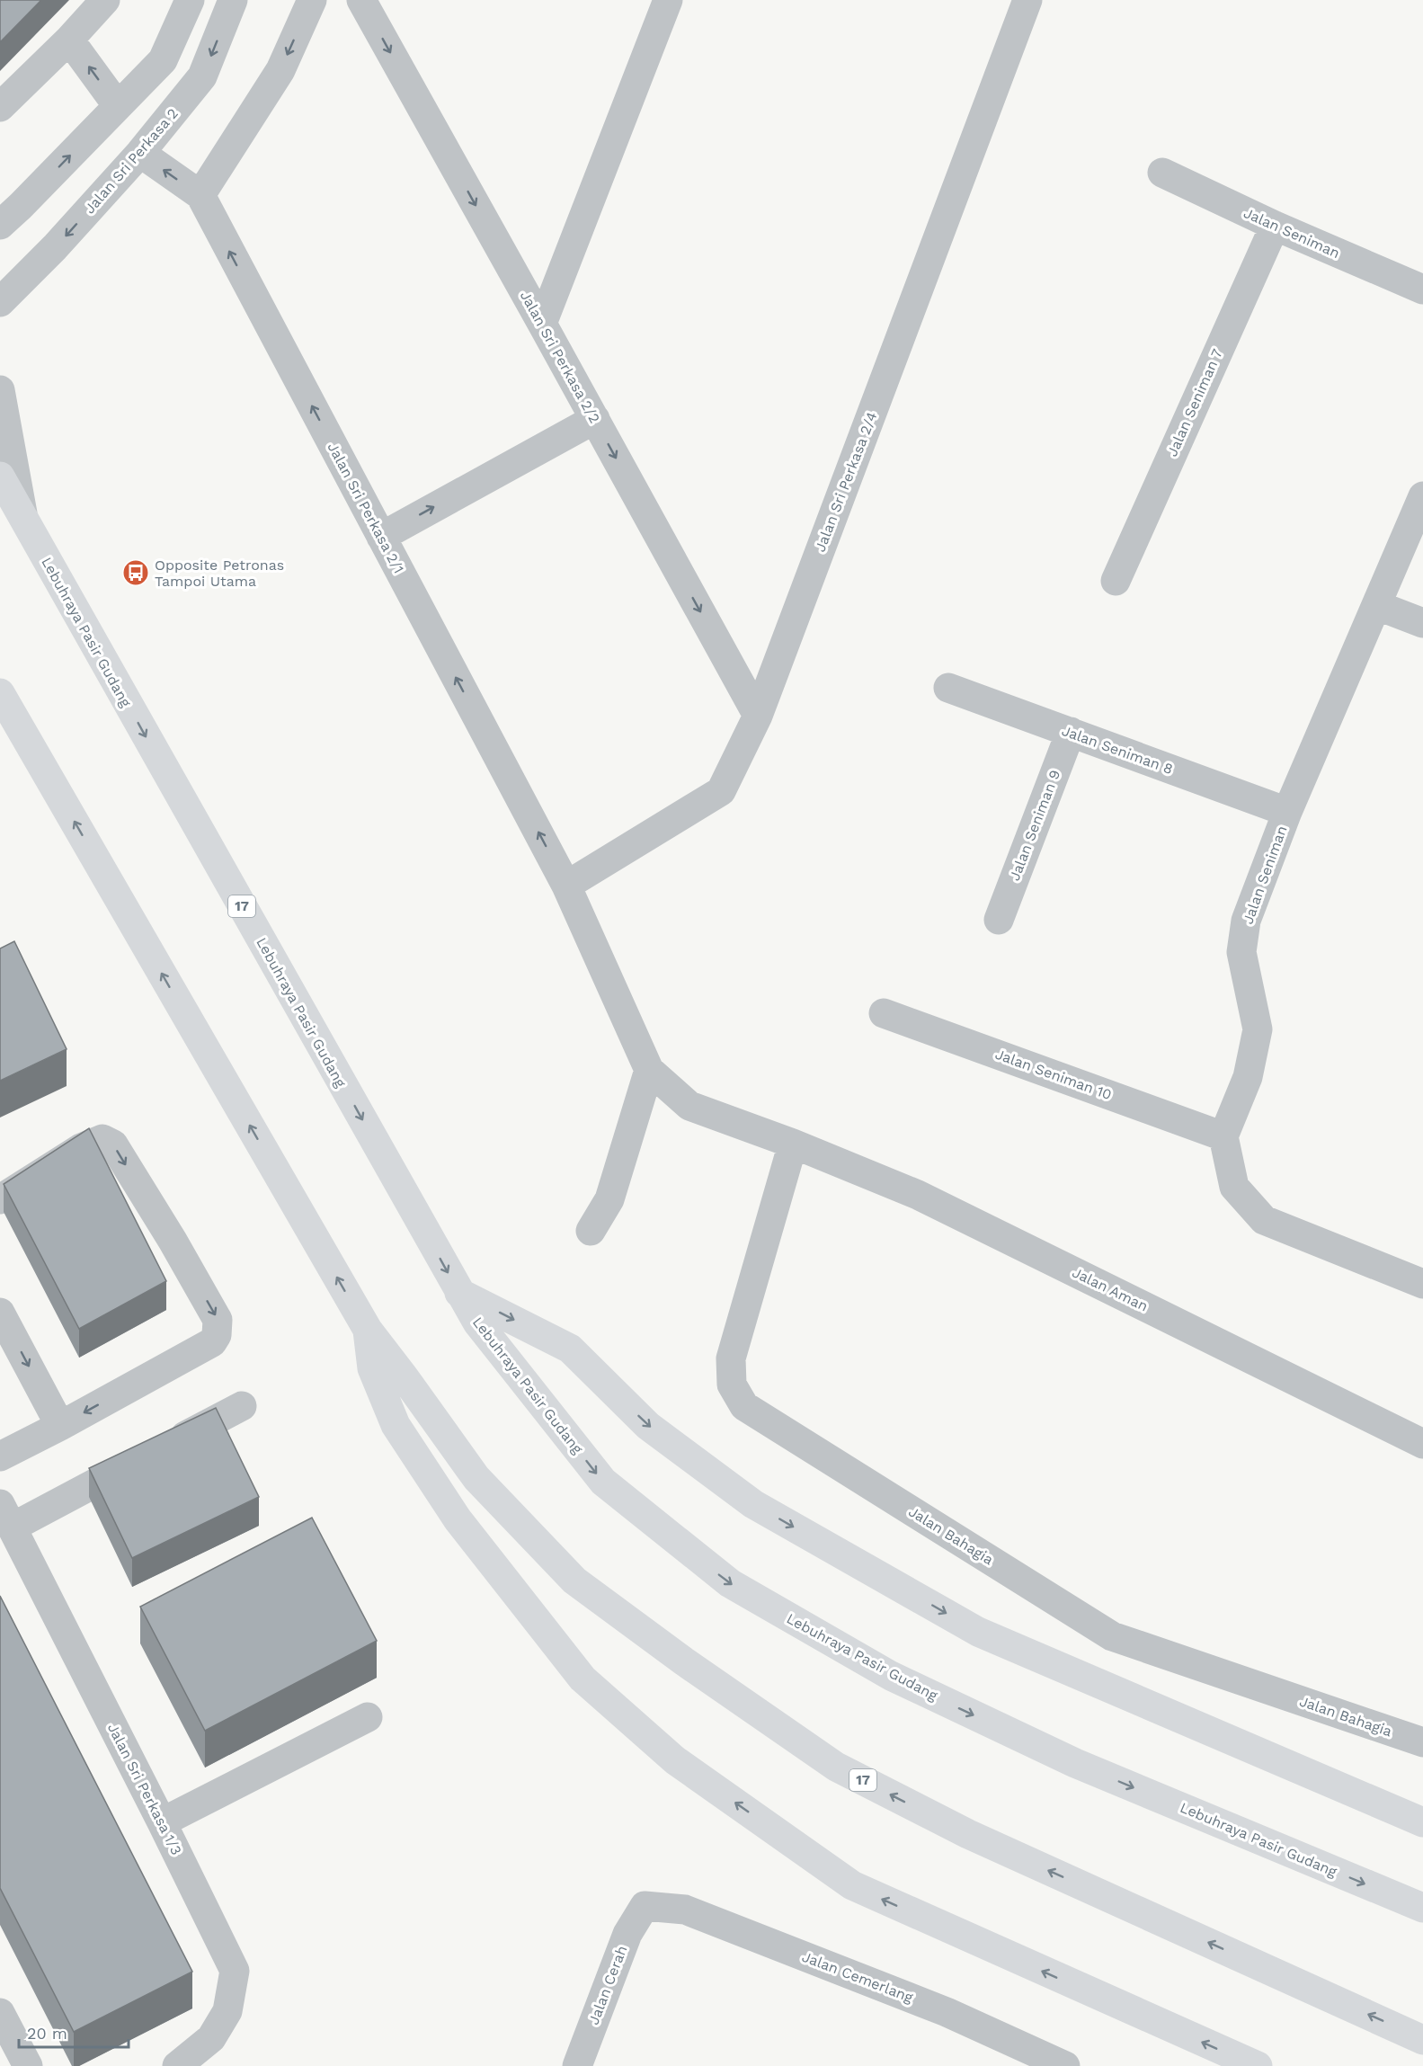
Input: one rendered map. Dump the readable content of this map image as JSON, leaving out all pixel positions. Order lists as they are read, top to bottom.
{
  "streets": {
    "highway": ["Lebuhraya Pasir Gudang", "17"],
    "street": [
      "Jalan Sri Perkasa 2",
      "Jalan Seniman",
      "Jalan Sri Perkasa 2/2",
      "Jalan Seniman 7",
      "Jalan Sri Perkasa 2/4",
      "Jalan Sri Perkasa 2/1",
      "Jalan Seniman 8",
      "Jalan Seniman 9",
      "Jalan Seniman 10",
      "Jalan Aman",
      "Jalan Bahagia",
      "Jalan Sri Perkasa 1/3",
      "Jalan Cemerlang",
      "Jalan Cerah"
    ]
  },
  "crossings": [
    ["Jalan Sri Perkasa 2", "Jalan Sri Perkasa 2/1"],
    ["Jalan Seniman", "Jalan Seniman 7"],
    ["Jalan Seniman", "Jalan Seniman 8"],
    ["Jalan Seniman", "Jalan Seniman 10"],
    ["Jalan Sri Perkasa 2/2", "Jalan Sri Perkasa 2/4"],
    ["Jalan Sri Perkasa 2/4", "Jalan Sri Perkasa 2/1"],
    ["Jalan Sri Perkasa 2/1", "Jalan Aman"],
    ["Jalan Seniman 8", "Jalan Seniman 9"],
    ["Jalan Aman", "Jalan Bahagia"],
    ["Jalan Cemerlang", "Jalan Cerah"]
  ],
  "one_way": ["Jalan Sri Perkasa 2/2", "Jalan Sri Perkasa 2/1"],
  "places": {
    "bus stop": ["Opposite Petronas Tampoi Utama"]
  },
  "scale_bar": "20 m"
}
